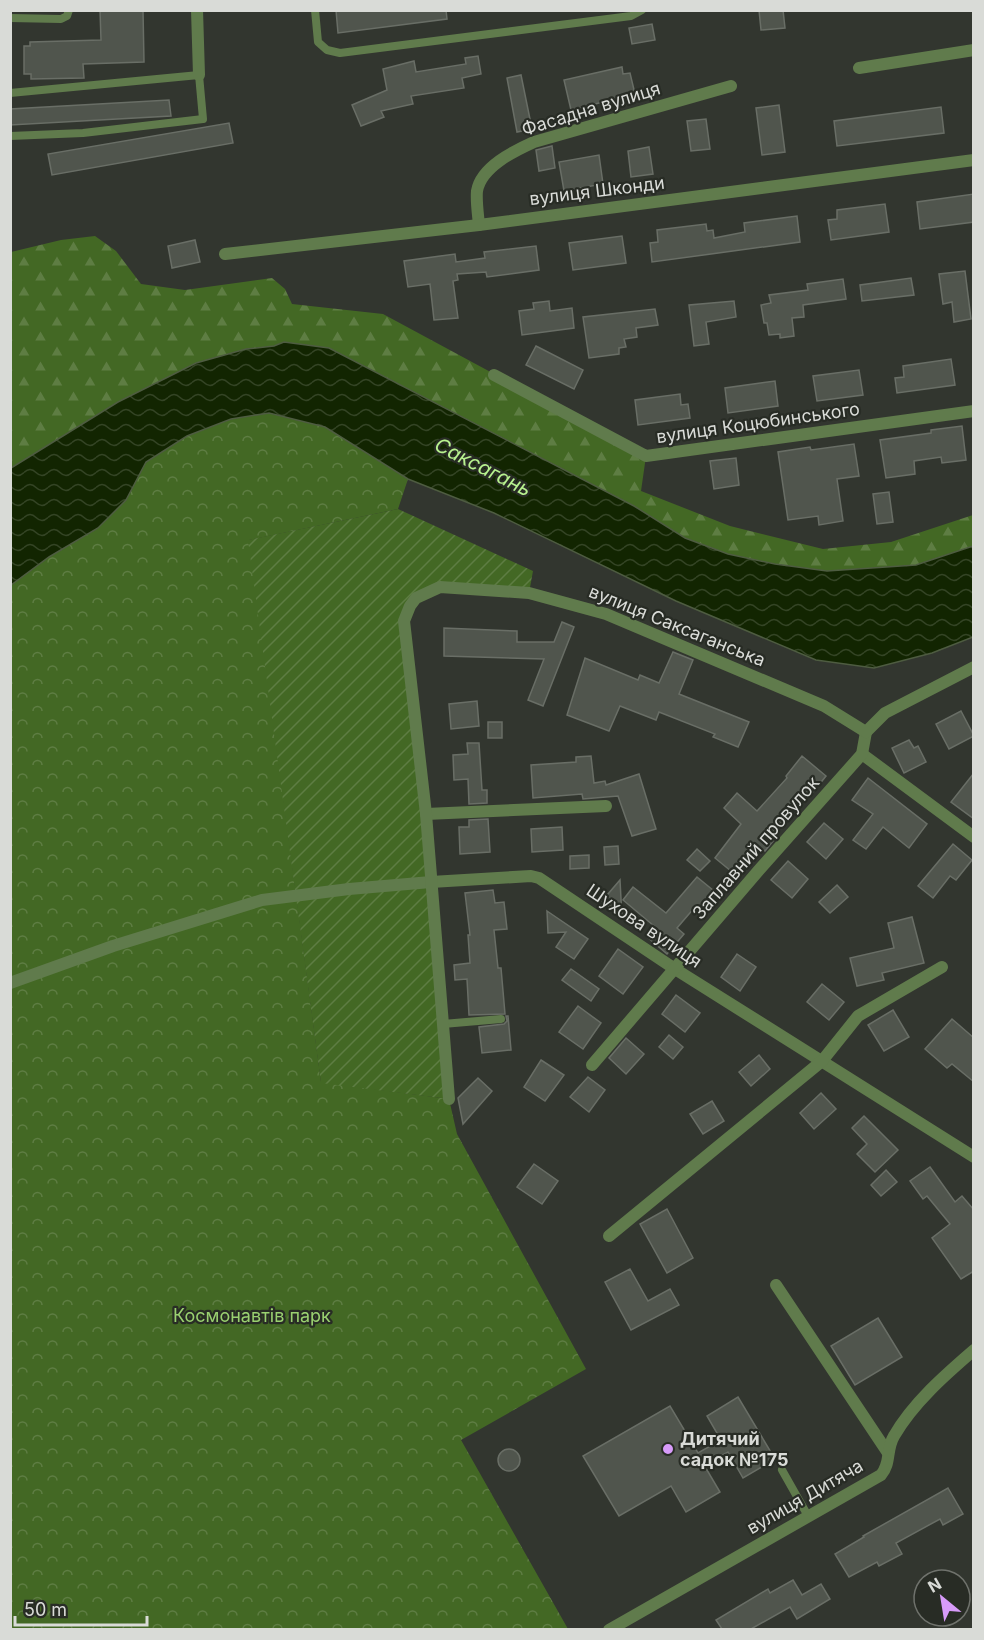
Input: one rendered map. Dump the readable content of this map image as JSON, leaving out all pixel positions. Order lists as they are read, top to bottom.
{
  "streets": {
    "street": [
      "Фасадна вулиця",
      "вулиця Шконди",
      "вулиця Коцюбинського",
      "вулиця Саксаганська",
      "Заплавний провулок",
      "Шухова вулиця",
      "вулиця Дитяча"
    ]
  },
  "crossings": [
    ["Фасадна вулиця", "вулиця Шконди"],
    ["вулиця Саксаганська", "Шухова вулиця"],
    ["Заплавний провулок", "Шухова вулиця"]
  ],
  "water": ["Саксагань"],
  "parks": ["Космонавтів парк"],
  "places": ["Дитячий садок №175"],
  "scale_bar": "50 m",
  "north": "top left"
}
